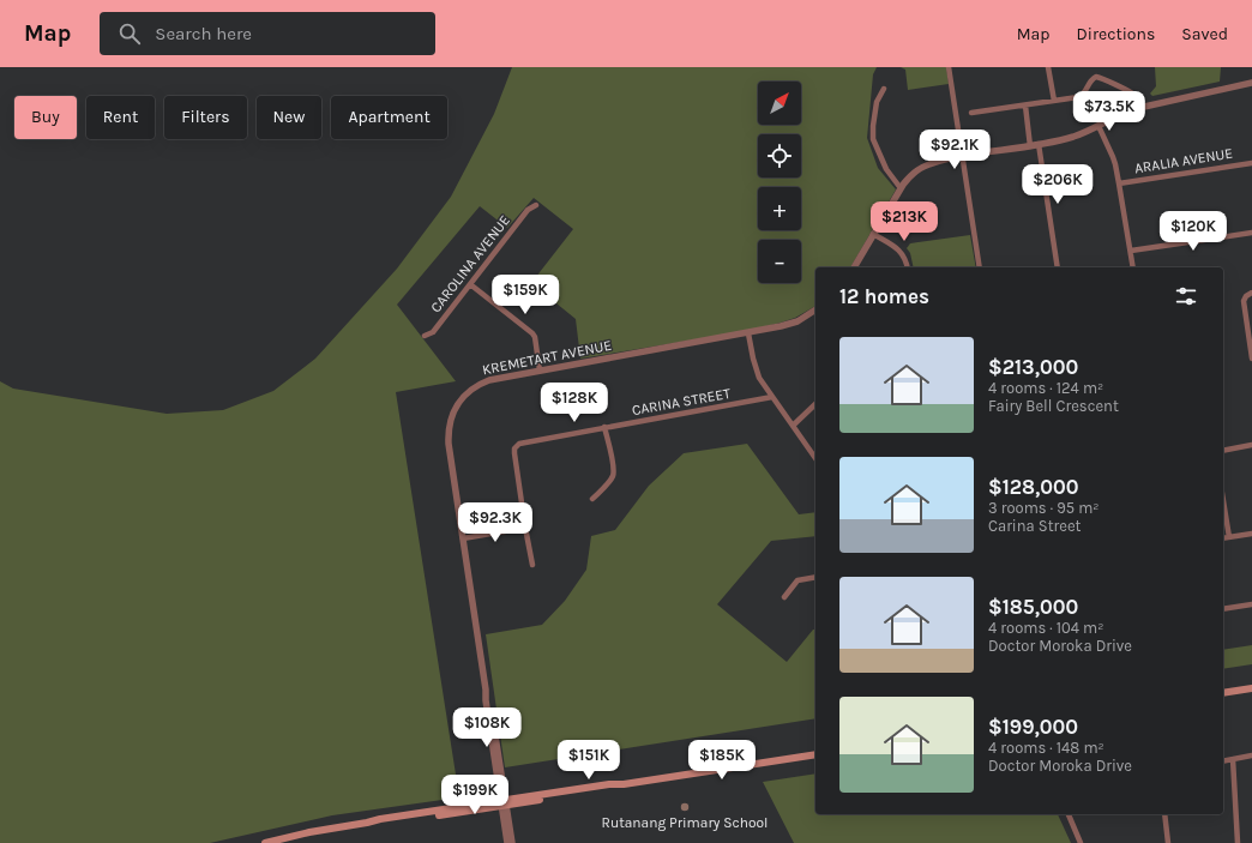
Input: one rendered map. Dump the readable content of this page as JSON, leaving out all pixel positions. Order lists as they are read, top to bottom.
{
  "streets": {
    "street": [
      "ARALIA AVENUE",
      "CAROLINA AVENUE",
      "KREMETART AVENUE",
      "CARINA STREET"
    ]
  },
  "places": ["Rutanang Primary School"],
  "north": "top right",
  "page": {
    "header": "Map",
    "search": "Search here",
    "nav": ["Map", "Directions", "Saved"],
    "map_buttons": ["+", "−"],
    "price": [
      "$73.5K",
      "$92.1K",
      "$206K",
      "$213K",
      "$120K",
      "$159K",
      "$128K",
      "$92.3K",
      "$108K",
      "$151K",
      "$185K",
      "$199K"
    ],
    "chip": [
      "Buy",
      "Rent",
      "Filters",
      "New",
      "Apartment"
    ],
    "heading": "12 homes",
    "list": [
      {
        "name": "$213,000",
        "note": "4 rooms · 124 m² · Fairy Bell Crescent"
      },
      {
        "name": "$128,000",
        "note": "3 rooms · 95 m² · Carina Street"
      },
      {
        "name": "$185,000",
        "note": "4 rooms · 104 m² · Doctor Moroka Drive"
      },
      {
        "name": "$199,000",
        "note": "4 rooms · 148 m² · Doctor Moroka Drive"
      }
    ]
  }
}
